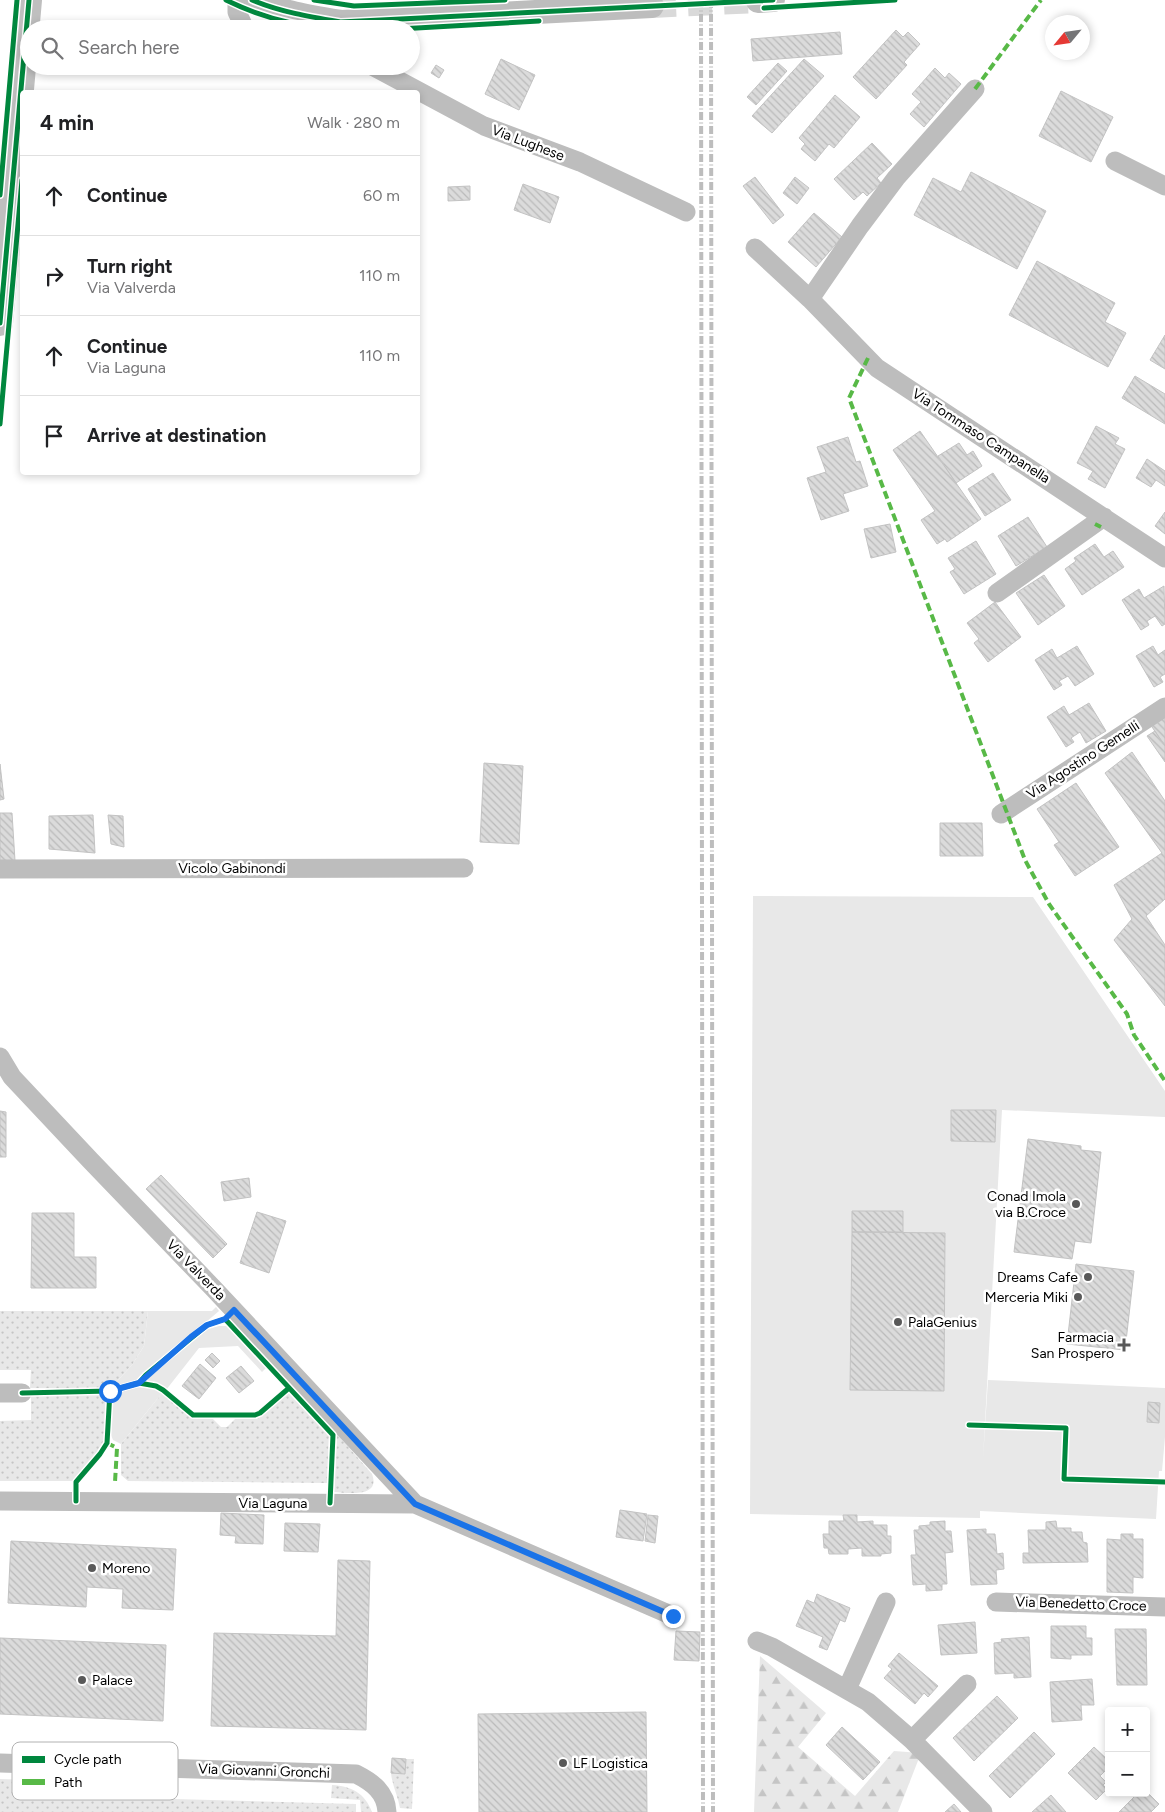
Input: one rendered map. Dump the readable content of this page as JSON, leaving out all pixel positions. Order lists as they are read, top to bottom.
{
  "streets": {
    "street": [
      "Via Lughese",
      "Via Tommaso Campanella",
      "Via Agostino Gemelli",
      "Vicolo Gabinondi",
      "Via Valverda",
      "Via Laguna",
      "Via Benedetto Croce",
      "Via Giovanni Gronchi"
    ]
  },
  "crossings": [
    ["Via Valverda", "Via Laguna"]
  ],
  "places": {
    "other": [
      "Conad Imola via B.Croce",
      "Dreams Cafe",
      "Merceria Miki",
      "PalaGenius",
      "Moreno",
      "Palace",
      "LF Logistica"
    ],
    "health": ["Farmacia San Prospero"]
  },
  "legend": ["Cycle path", "Path"],
  "north": "bottom left",
  "page": {
    "search": "Search here",
    "heading": ["4 min", "Walk · 280 m"],
    "list": [
      ["Continue", "60 m"],
      ["Turn right", "Via Valverda", "110 m"],
      ["Continue", "Via Laguna", "110 m"],
      "Arrive at destination"
    ],
    "map_buttons": ["+", "−"]
  }
}
